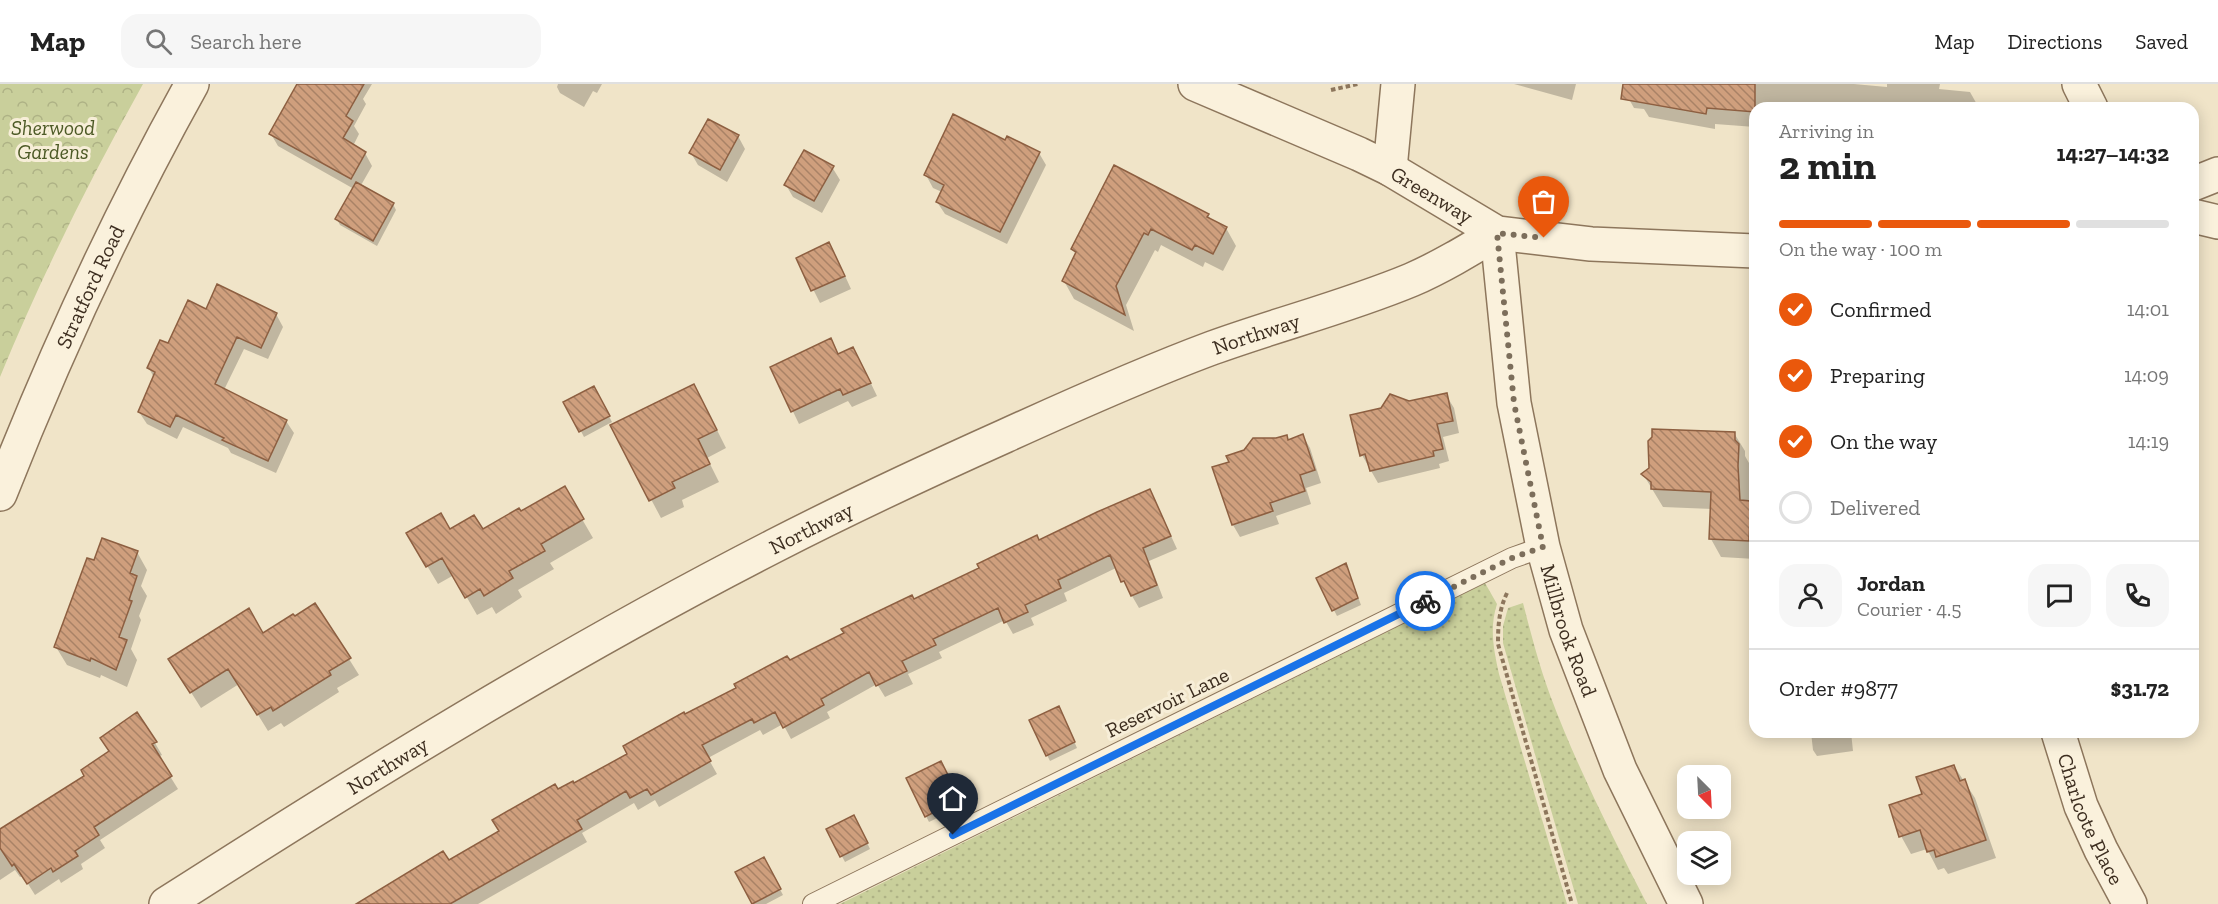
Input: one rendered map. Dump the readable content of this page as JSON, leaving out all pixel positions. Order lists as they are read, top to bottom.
{
  "streets": {
    "street": [
      "Greenway",
      "Stratford Road",
      "Northway",
      "Millbrook Road",
      "Charlcote Place"
    ],
    "lane": ["Reservoir Lane"]
  },
  "crossings": [
    ["Greenway", "Northway"],
    ["Greenway", "Millbrook Road"],
    ["Northway", "Millbrook Road"],
    ["Millbrook Road", "Reservoir Lane"]
  ],
  "parks": ["Sherwood Gardens"],
  "north": "bottom right",
  "page": {
    "header": "Map",
    "search": "Search here",
    "nav": ["Map", "Directions", "Saved"],
    "heading": ["2 min", "Arriving in", "14:27–14:32"],
    "panel": [
      "Jordan",
      "Courier · 4.5",
      "Order #9877",
      "$31.72"
    ],
    "bar": "On the way · 100 m",
    "list": [
      ["Confirmed", "14:01"],
      ["Preparing", "14:09"],
      ["On the way", "14:19"],
      "Delivered"
    ]
  }
}
